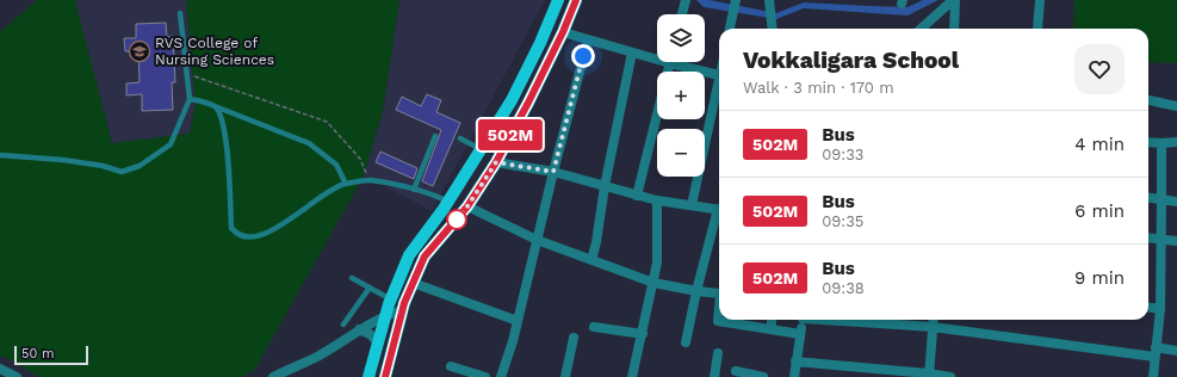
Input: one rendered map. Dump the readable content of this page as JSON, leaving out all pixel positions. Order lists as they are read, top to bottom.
{
  "places": {
    "school or university": ["RVS College of Nursing Sciences"]
  },
  "lines": ["bus line 502M"],
  "scale_bar": "50 m",
  "page": {
    "on_map": "502M",
    "map_buttons": ["+", "−"],
    "heading": ["Vokkaligara School", "Walk · 3 min · 170 m"],
    "list": [
      {
        "mark": "502M",
        "name": "Bus",
        "note": "09:33",
        "value": "4 min"
      },
      {
        "mark": "502M",
        "name": "Bus",
        "note": "09:35",
        "value": "6 min"
      },
      {
        "mark": "502M",
        "name": "Bus",
        "note": "09:38",
        "value": "9 min"
      }
    ],
    "scale": "50 m"
  }
}
